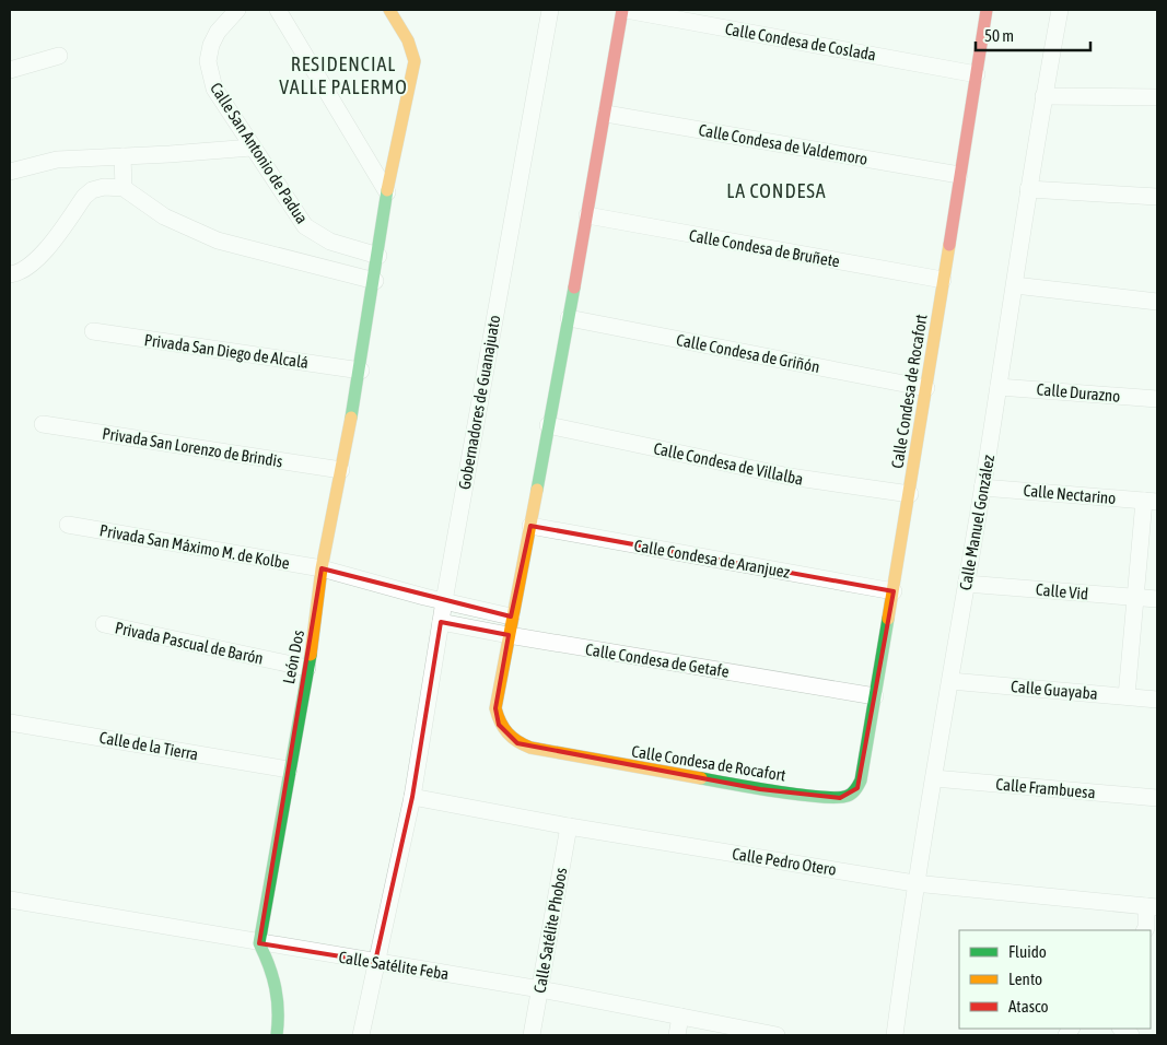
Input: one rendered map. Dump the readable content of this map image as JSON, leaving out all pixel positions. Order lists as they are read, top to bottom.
{
  "streets": {
    "street": [
      "Calle Condesa de Coslada",
      "Calle Condesa de Valdemoro",
      "Calle San Antonio de Padua",
      "Calle Condesa de Bruñete",
      "Privada San Diego de Alcalá",
      "Calle Condesa de Griñón",
      "Calle Condesa de Rocafort",
      "Calle Durazno",
      "Gobernadores de Guanajuato",
      "Privada San Lorenzo de Brindis",
      "Calle Condesa de Villalba",
      "Calle Nectarino",
      "Calle Manuel González",
      "Privada San Máximo M. de Kolbe",
      "Calle Condesa de Aranjuez",
      "Calle Vid",
      "Privada Pascual de Barón",
      "León Dos",
      "Calle Condesa de Getafe",
      "Calle Guayaba",
      "Calle de la Tierra",
      "Calle Frambuesa",
      "Calle Pedro Otero",
      "Calle Satélite Phobos",
      "Calle Satélite Feba"
    ]
  },
  "crossings": [
    ["Calle Condesa de Coslada", "Calle Condesa de Rocafort"],
    ["Calle Condesa de Valdemoro", "Calle Condesa de Rocafort"],
    ["Calle San Antonio de Padua", "León Dos"],
    ["Calle Condesa de Bruñete", "Calle Condesa de Rocafort"],
    ["Privada San Diego de Alcalá", "León Dos"],
    ["Calle Condesa de Griñón", "Calle Condesa de Rocafort"],
    ["Calle Condesa de Rocafort", "Calle Condesa de Villalba"],
    ["Calle Condesa de Rocafort", "Calle Condesa de Aranjuez"],
    ["Calle Condesa de Rocafort", "Calle Condesa de Getafe"],
    ["Calle Durazno", "Calle Manuel González"],
    ["Gobernadores de Guanajuato", "Privada San Máximo M. de Kolbe"],
    ["Gobernadores de Guanajuato", "Calle Condesa de Getafe"],
    ["Gobernadores de Guanajuato", "Calle Pedro Otero"],
    ["Gobernadores de Guanajuato", "Calle Satélite Feba"],
    ["Privada San Lorenzo de Brindis", "León Dos"],
    ["Calle Nectarino", "Calle Manuel González"],
    ["Calle Manuel González", "Calle Vid"],
    ["Calle Manuel González", "Calle Guayaba"],
    ["Calle Manuel González", "Calle Frambuesa"],
    ["Calle Manuel González", "Calle Pedro Otero"],
    ["Privada San Máximo M. de Kolbe", "León Dos"],
    ["Privada Pascual de Barón", "León Dos"],
    ["León Dos", "Calle de la Tierra"],
    ["León Dos", "Calle Satélite Feba"],
    ["Calle Pedro Otero", "Calle Satélite Phobos"],
    ["Calle Satélite Phobos", "Calle Satélite Feba"]
  ],
  "districts": ["RESIDENCIAL VALLE PALERMO", "LA CONDESA"],
  "legend": ["Fluido", "Lento", "Atasco"],
  "scale_bar": "50 m"
}
